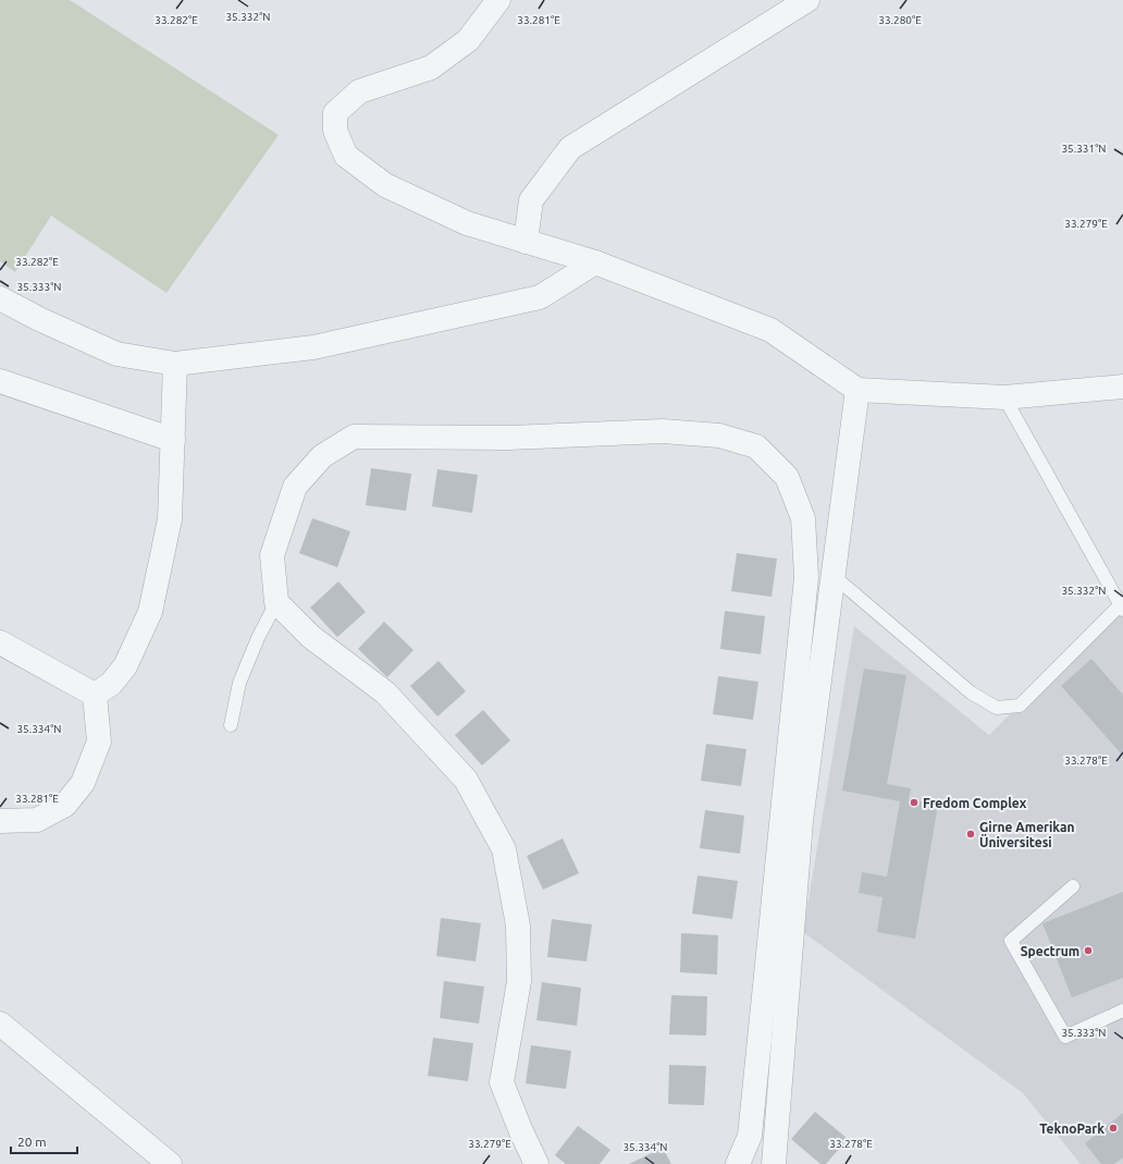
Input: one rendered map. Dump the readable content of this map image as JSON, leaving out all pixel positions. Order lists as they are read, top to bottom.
{
  "places": [
    "Fredom Complex",
    "Girne Amerikan Üniversitesi",
    "Spectrum",
    "TeknoPark"
  ],
  "scale_bar": "20 m",
  "coordinates": [
    "35.332°N",
    "33.282°E",
    "33.281°E",
    "33.280°E",
    "35.331°N",
    "33.279°E",
    "35.333°N",
    "35.334°N",
    "33.278°E"
  ]
}
